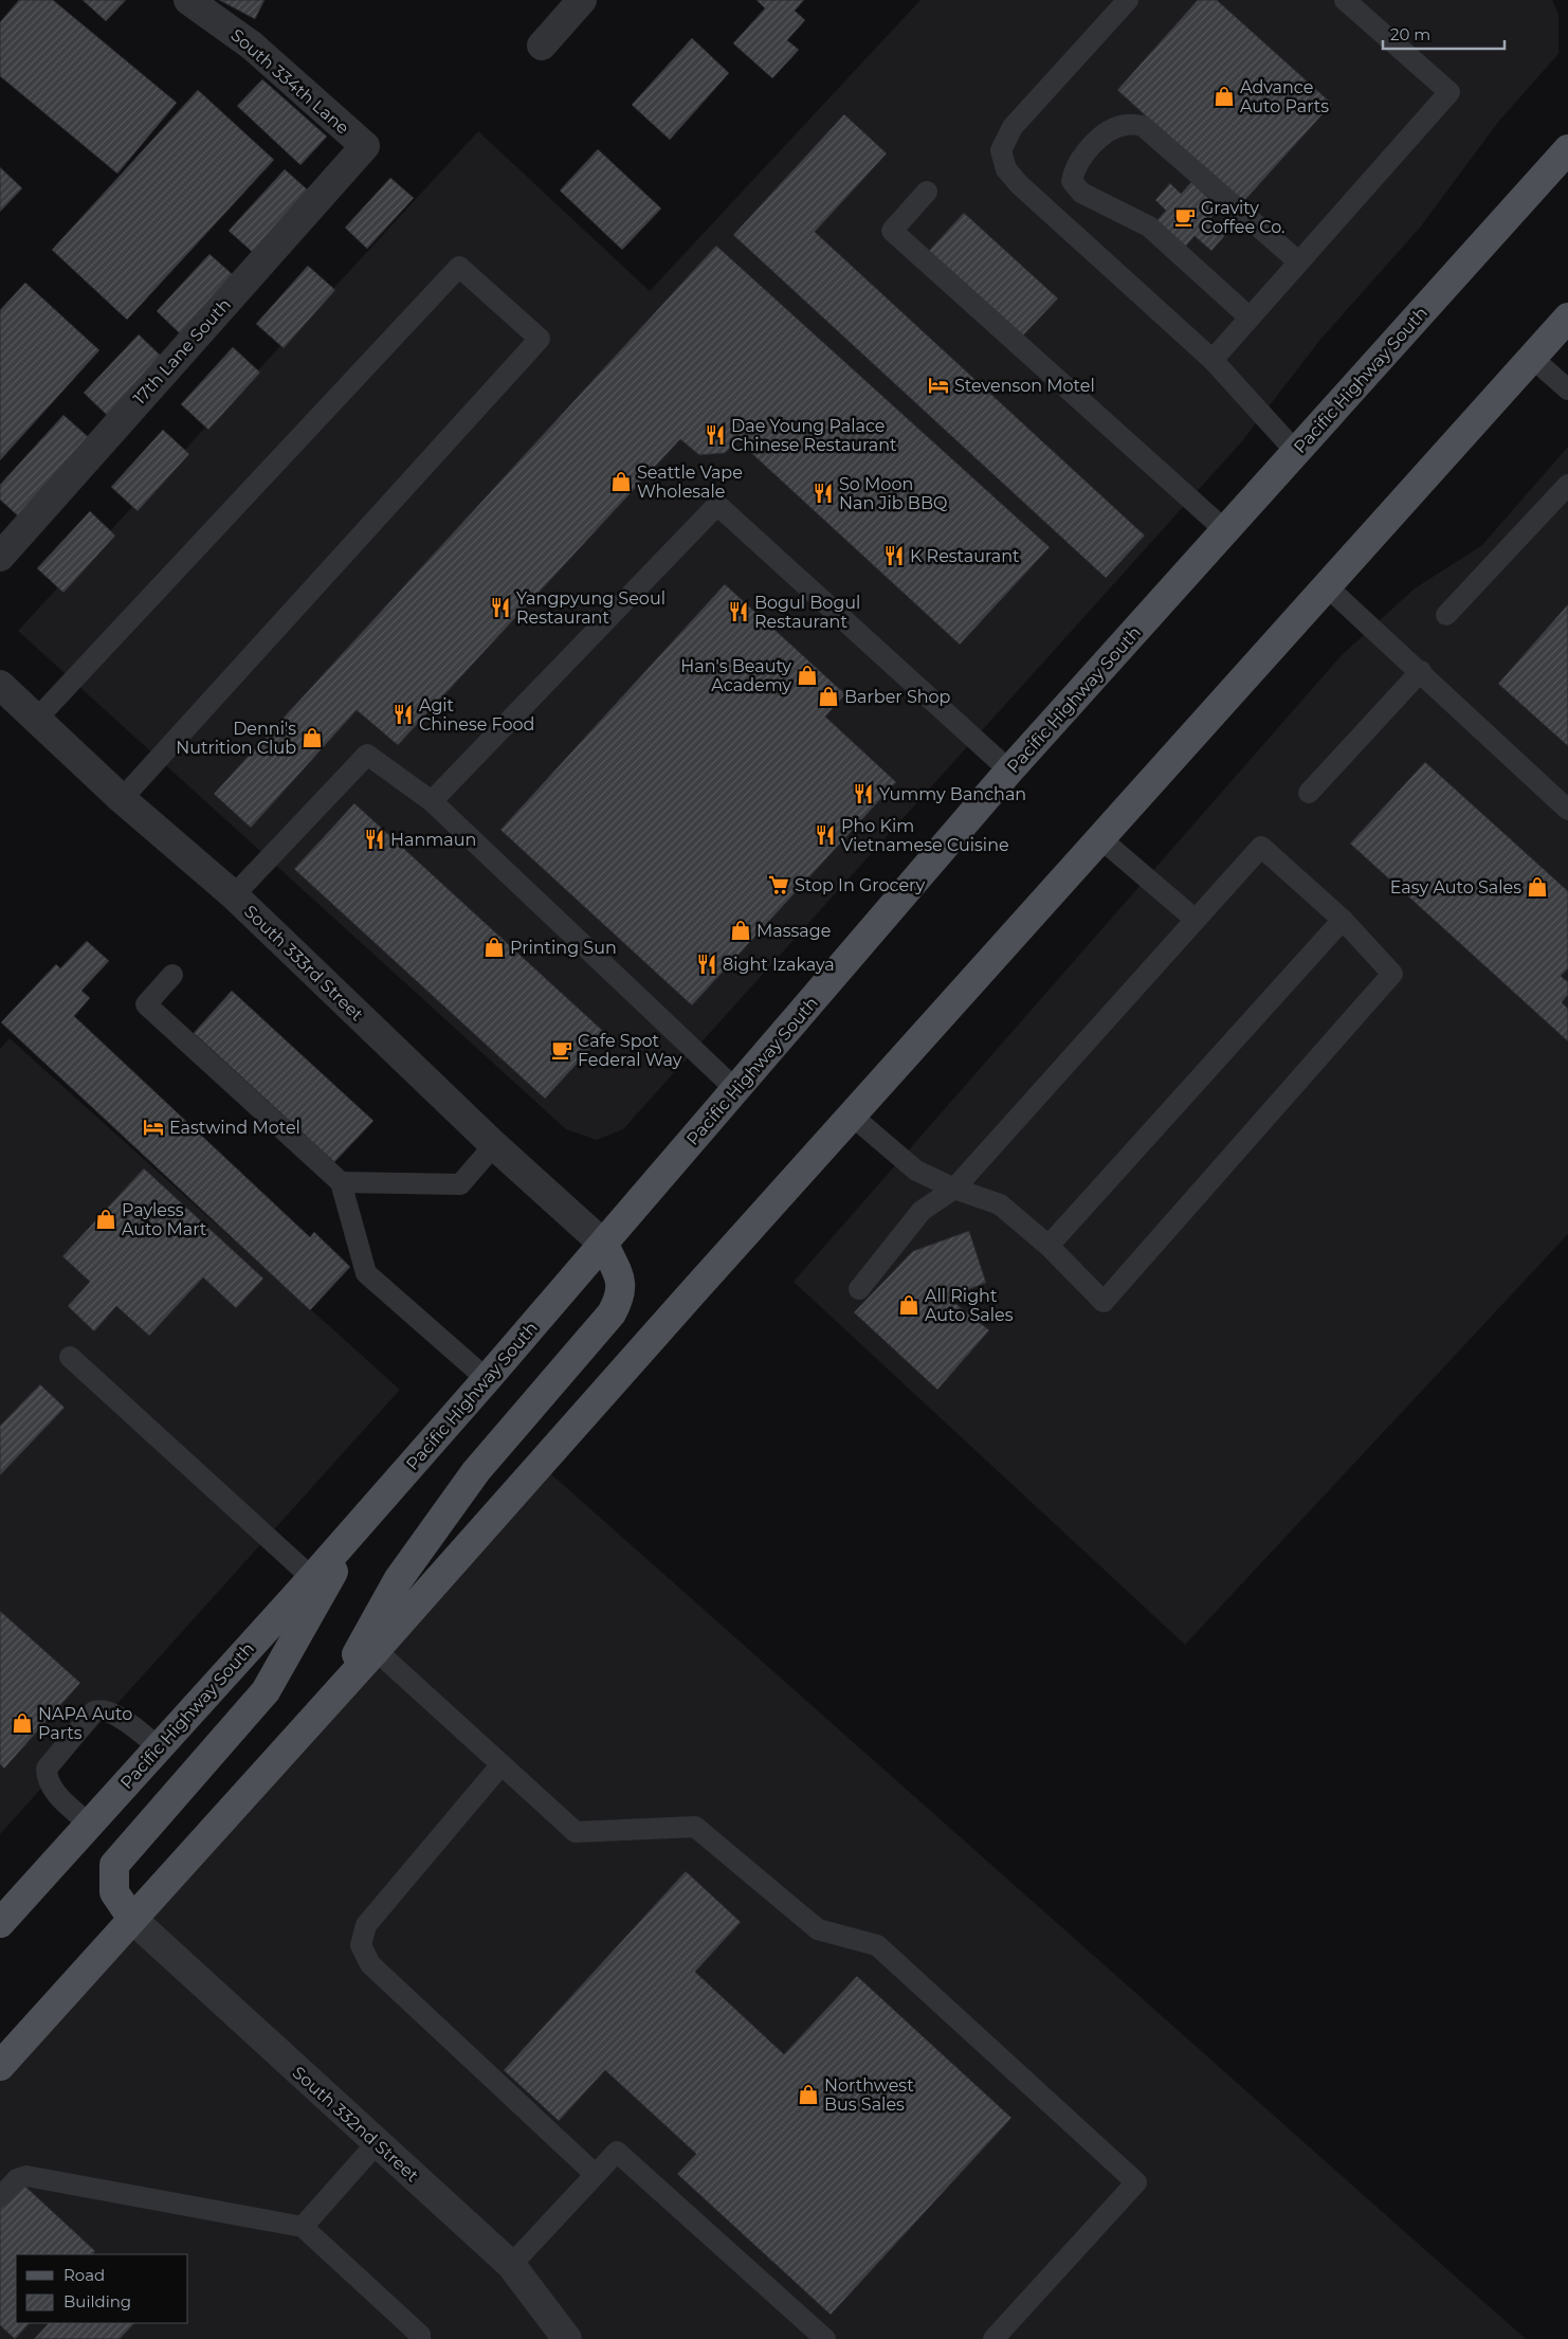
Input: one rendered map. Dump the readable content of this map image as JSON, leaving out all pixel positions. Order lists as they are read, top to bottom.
{
  "streets": {
    "main road": ["Pacific Highway South"],
    "street": [
      "South 334th Lane",
      "17th Lane South",
      "South 333rd Street",
      "South 332nd Street"
    ]
  },
  "crossings": [
    ["South 334th Lane", "17th Lane South"],
    ["Pacific Highway South", "South 333rd Street"]
  ],
  "places": {
    "shop": [
      "Advance Auto Parts",
      "Seattle Vape Wholesale",
      "Han's Beauty Academy",
      "Barber Shop",
      "Denni's Nutrition Club",
      "Easy Auto Sales",
      "Massage",
      "Printing Sun",
      "Payless Auto Mart",
      "All Right Auto Sales",
      "NAPA Auto Parts",
      "Northwest Bus Sales"
    ],
    "cafe": ["Gravity Coffee Co.", "Cafe Spot Federal Way"],
    "hotel": ["Stevenson Motel", "Eastwind Motel"],
    "restaurant": [
      "Dae Young Palace Chinese Restaurant",
      "So Moon Nan Jib BBQ",
      "K Restaurant",
      "Yangpyung Seoul Restaurant",
      "Bogul Bogul Restaurant",
      "Agit Chinese Food",
      "Yummy Banchan",
      "Pho Kim Vietnamese Cuisine",
      "Hanmaun",
      "8ight Izakaya"
    ],
    "supermarket": ["Stop In Grocery"]
  },
  "legend": ["Road", "Building"],
  "scale_bar": "20 m"
}
